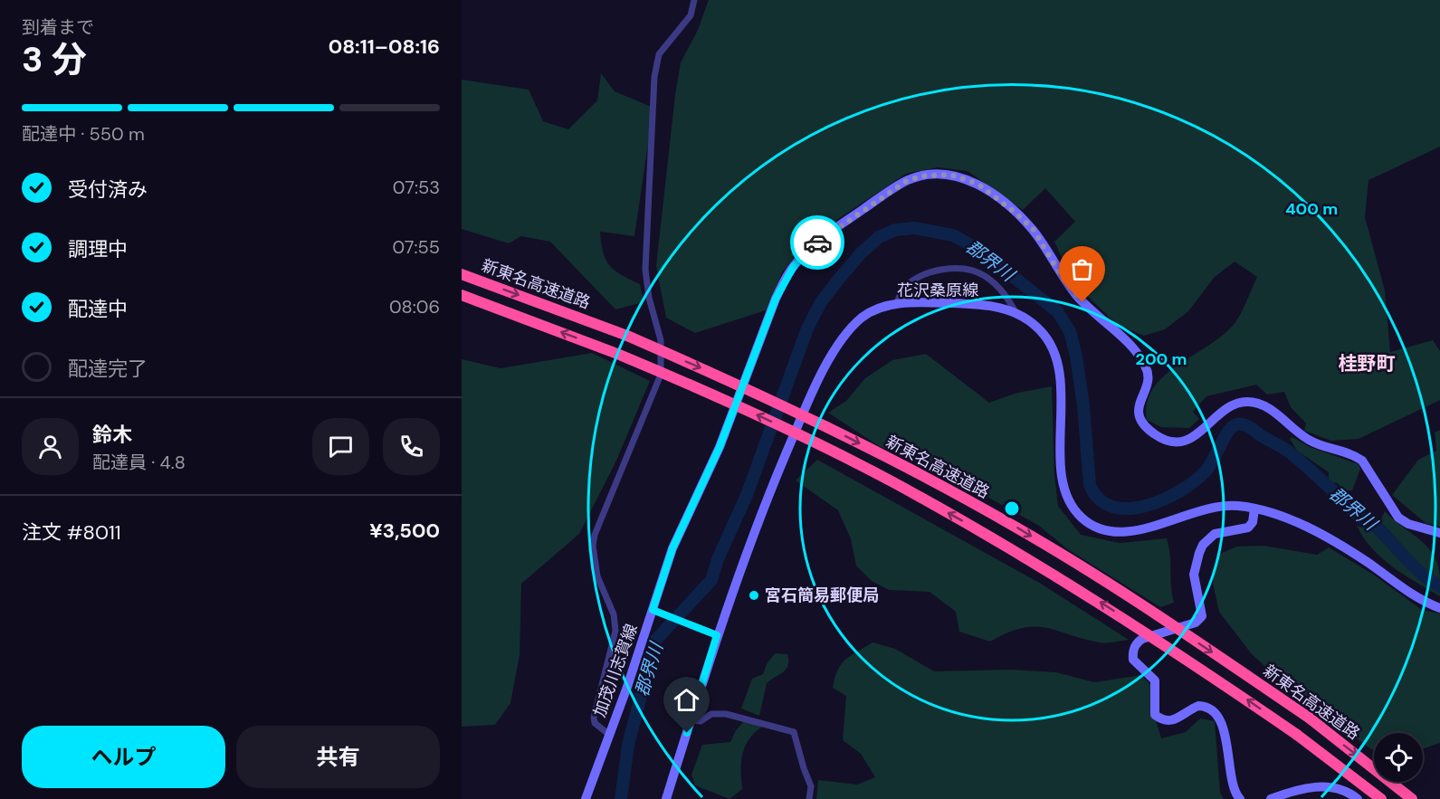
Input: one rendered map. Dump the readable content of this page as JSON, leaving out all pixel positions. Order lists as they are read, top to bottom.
{
  "streets": {
    "highway": ["新東名高速道路"],
    "main road": ["花沢桑原線", "加茂川志賀線"]
  },
  "districts": ["桂野町"],
  "water": ["郡界川"],
  "places": ["宮石簡易郵便局"],
  "page": {
    "heading": ["3 分", "到着まで", "08:11–08:16"],
    "panel": [
      "鈴木",
      "配達員 · 4.8",
      "注文 #8011",
      "¥3,500"
    ],
    "bar": "配達中 · 550 m",
    "list": [
      ["受付済み", "07:53"],
      ["調理中", "07:55"],
      ["配達中", "08:06"],
      "配達完了"
    ],
    "buttons": ["ヘルプ", "共有"]
  },
  "rings": ["400 m", "200 m"]
}
